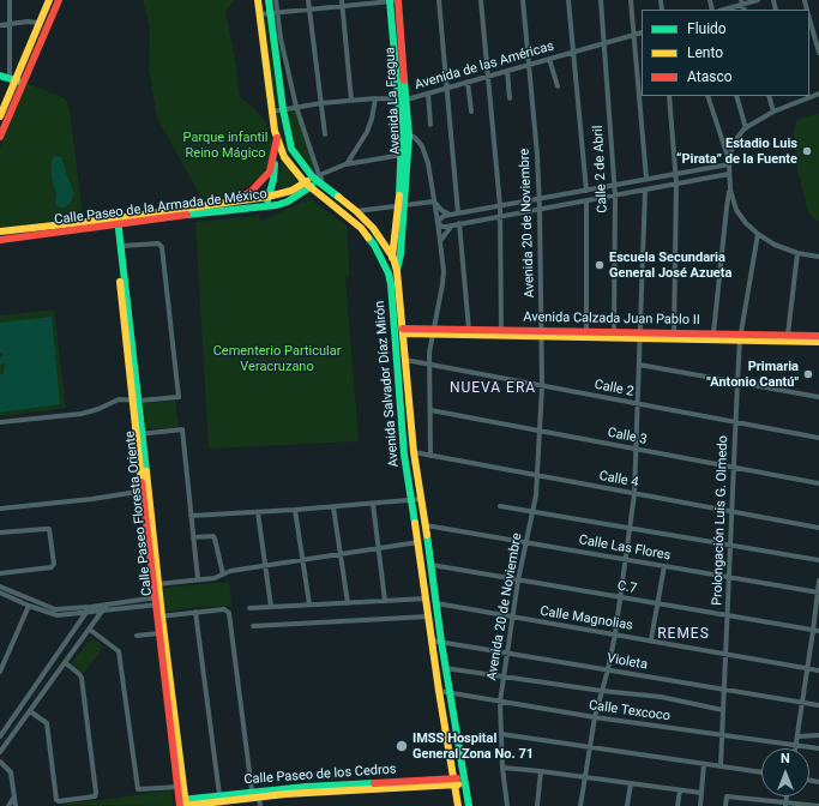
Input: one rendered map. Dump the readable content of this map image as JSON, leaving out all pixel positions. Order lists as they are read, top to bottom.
{
  "streets": {
    "main road": [
      "Avenida La Fragua",
      "Calle Paseo de la Armada de México",
      "Avenida Calzada Juan Pablo II",
      "Avenida Salvador Díaz Mirón",
      "Calle Paseo Floresta Oriente",
      "Calle Paseo de los Cedros"
    ],
    "street": [
      "Avenida de las Américas",
      "Calle 2 de Abril",
      "Avenida 20 de Noviembre",
      "Calle 2",
      "Calle 3",
      "Calle 4",
      "Prolongación Luis G. Olmedo",
      "Calle Las Flores",
      "C.7",
      "Calle Magnolias",
      "Violeta",
      "Calle Texcoco"
    ]
  },
  "crossings": [
    ["Avenida de las Américas", "Avenida La Fragua"],
    ["Avenida de las Américas", "Calle 2 de Abril"],
    ["Avenida de las Américas", "Avenida 20 de Noviembre"],
    ["Avenida de las Américas", "Avenida Salvador Díaz Mirón"],
    ["Avenida La Fragua", "Avenida Salvador Díaz Mirón"],
    ["Calle 2 de Abril", "Avenida Calzada Juan Pablo II"],
    ["Calle Paseo de la Armada de México", "Avenida Salvador Díaz Mirón"],
    ["Calle Paseo de la Armada de México", "Calle Paseo Floresta Oriente"],
    ["Avenida 20 de Noviembre", "Avenida Calzada Juan Pablo II"],
    ["Avenida 20 de Noviembre", "Calle 2"],
    ["Avenida 20 de Noviembre", "Calle 3"],
    ["Avenida 20 de Noviembre", "Calle 4"],
    ["Avenida 20 de Noviembre", "Calle Las Flores"],
    ["Avenida 20 de Noviembre", "C.7"],
    ["Avenida 20 de Noviembre", "Calle Magnolias"],
    ["Avenida 20 de Noviembre", "Violeta"],
    ["Avenida 20 de Noviembre", "Calle Texcoco"],
    ["Avenida Calzada Juan Pablo II", "Avenida Salvador Díaz Mirón"],
    ["Avenida Calzada Juan Pablo II", "Prolongación Luis G. Olmedo"],
    ["Avenida Salvador Díaz Mirón", "Calle 2"],
    ["Avenida Salvador Díaz Mirón", "Calle 4"],
    ["Avenida Salvador Díaz Mirón", "Calle Las Flores"],
    ["Avenida Salvador Díaz Mirón", "C.7"],
    ["Avenida Salvador Díaz Mirón", "Calle Magnolias"],
    ["Avenida Salvador Díaz Mirón", "Violeta"],
    ["Avenida Salvador Díaz Mirón", "Calle Texcoco"],
    ["Avenida Salvador Díaz Mirón", "Calle Paseo de los Cedros"],
    ["Calle 2", "Prolongación Luis G. Olmedo"],
    ["Calle 3", "Prolongación Luis G. Olmedo"],
    ["Calle 4", "Prolongación Luis G. Olmedo"],
    ["Calle Paseo Floresta Oriente", "Calle Paseo de los Cedros"],
    ["Prolongación Luis G. Olmedo", "Calle Las Flores"],
    ["Prolongación Luis G. Olmedo", "C.7"],
    ["Prolongación Luis G. Olmedo", "Calle Magnolias"],
    ["Prolongación Luis G. Olmedo", "Violeta"],
    ["Prolongación Luis G. Olmedo", "Calle Texcoco"]
  ],
  "districts": ["NUEVA ERA", "REMES"],
  "parks": ["Parque infantil Reino Mágico", "Cementerio Particular Veracruzano"],
  "places": [
    "Estadio Luis “Pirata” de la Fuente",
    "Escuela Secundaria General José Azueta",
    "Primaria \"Antonio Cantú\"",
    "IMSS Hospital General Zona No. 71"
  ],
  "legend": ["Fluido", "Lento", "Atasco"],
  "north": "top"
}
